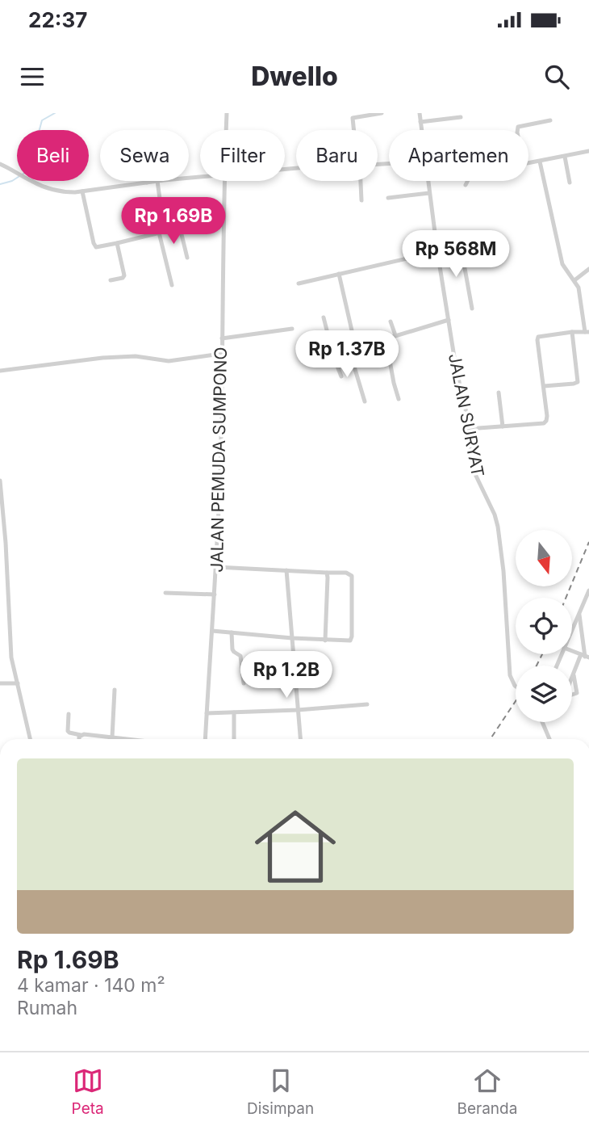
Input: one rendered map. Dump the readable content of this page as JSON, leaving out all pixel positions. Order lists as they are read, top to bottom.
{
  "streets": {
    "street": ["JALAN SURYAT", "JALAN PEMUDA SUMPONO"]
  },
  "north": "bottom",
  "page": {
    "status": "22:37",
    "header": "Dwello",
    "chip": [
      "Beli",
      "Sewa",
      "Filter",
      "Baru",
      "Apartemen"
    ],
    "price": [
      "Rp 1.69B",
      "Rp 568M",
      "Rp 1.37B",
      "Rp 1.2B"
    ],
    "list": [
      {
        "name": "Rp 1.69B",
        "note": "4 kamar · 140 m² · Rumah"
      }
    ],
    "tabs": ["Peta", "Disimpan", "Beranda"]
  }
}
